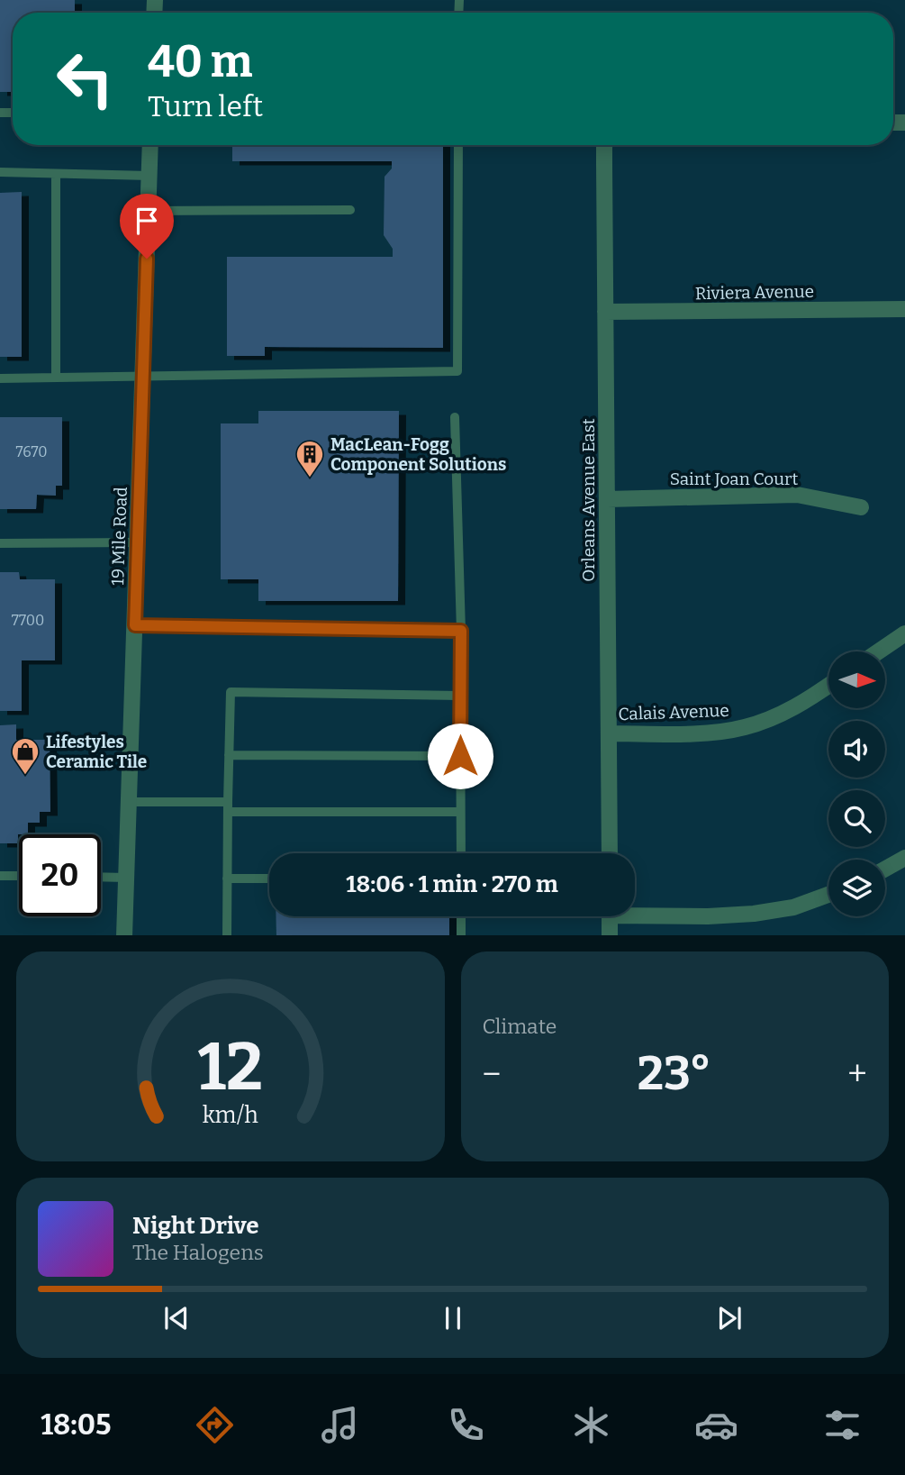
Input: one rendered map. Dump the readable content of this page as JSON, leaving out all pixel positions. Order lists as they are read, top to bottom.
{
  "streets": {
    "street": [
      "Riviera Avenue",
      "Saint Joan Court",
      "Orleans Avenue East",
      "19 Mile Road",
      "Calais Avenue"
    ]
  },
  "crossings": [
    ["Riviera Avenue", "Orleans Avenue East"],
    ["Saint Joan Court", "Orleans Avenue East"],
    ["Orleans Avenue East", "Calais Avenue"]
  ],
  "places": {
    "building": ["MacLean-Fogg Component Solutions"],
    "shop": ["Lifestyles Ceramic Tile"]
  },
  "house_numbers": ["7670", "7700"],
  "north": "right",
  "page": {
    "turn": ["40 m", "Turn left"],
    "limit": "20",
    "trip": "18:06 · 1 min · 270 m",
    "tile": "Climate",
    "heat": ["−", "23°", "+"],
    "song": ["Night Drive", "The Halogens"],
    "tabs": "18:05",
    "gauge": ["12", "km/h"]
  }
}
